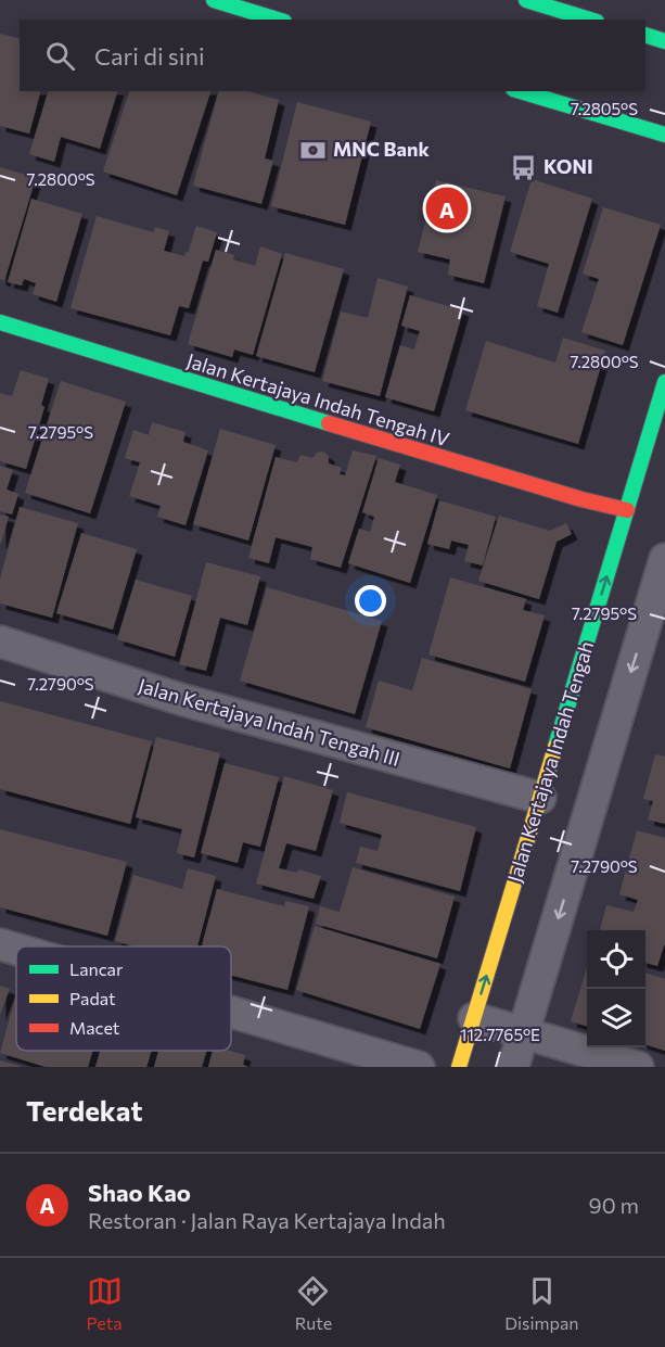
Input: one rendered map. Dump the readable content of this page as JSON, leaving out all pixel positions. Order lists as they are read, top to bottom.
{
  "streets": {
    "street": ["Jalan Kertajaya Indah Tengah IV", "Jalan Kertajaya Indah Tengah III", "Jalan Kertajaya Indah Tengah"]
  },
  "crossings": [
    ["Jalan Kertajaya Indah Tengah IV", "Jalan Kertajaya Indah Tengah"],
    ["Jalan Kertajaya Indah Tengah III", "Jalan Kertajaya Indah Tengah"]
  ],
  "places": {
    "bank": ["MNC Bank"],
    "bus stop": ["KONI"]
  },
  "legend": ["Lancar", "Padat", "Macet"],
  "page": {
    "search": "Cari di sini",
    "pins": "A",
    "heading": "Terdekat",
    "list": [
      {
        "mark": "A",
        "name": "Shao Kao",
        "note": "Restoran · Jalan Raya Kertajaya Indah",
        "value": "90 m"
      }
    ],
    "nav": ["Peta", "Rute", "Disimpan"]
  },
  "coordinates": [
    "7.2805°S",
    "7.2800°S",
    "7.2795°S",
    "7.2790°S",
    "112.7765°E"
  ]
}
